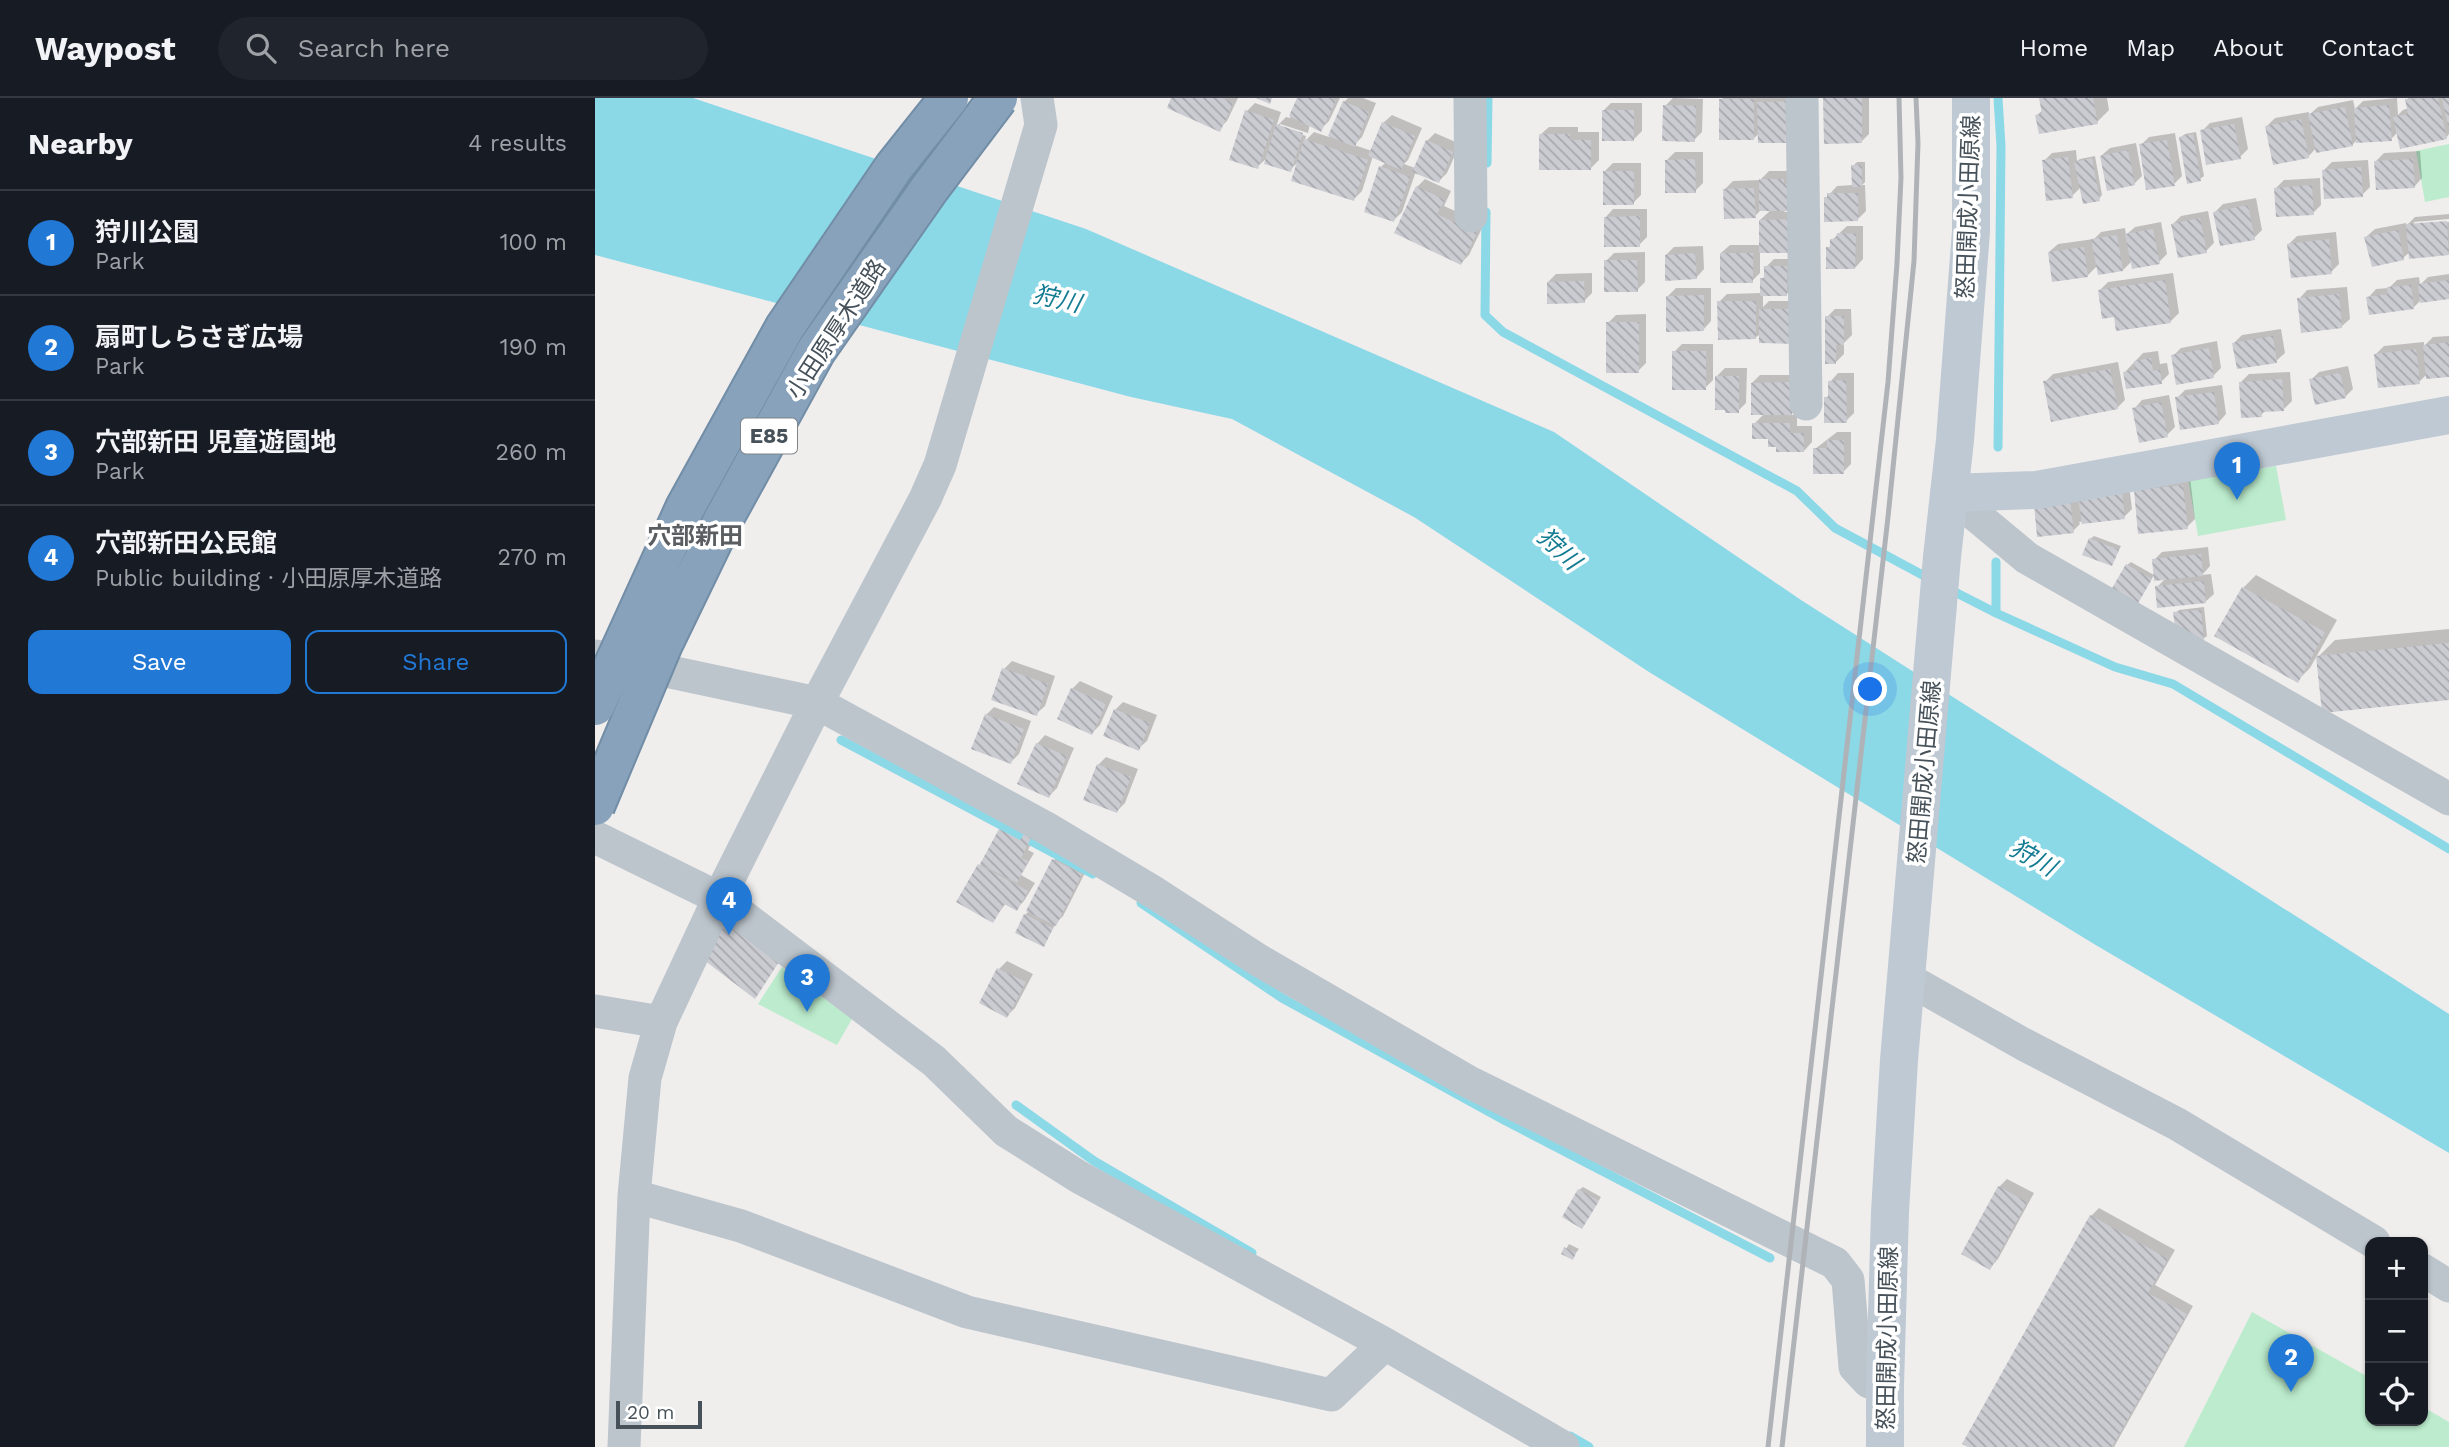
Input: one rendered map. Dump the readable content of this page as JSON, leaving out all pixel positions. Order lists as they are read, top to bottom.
{
  "streets": {
    "highway": ["小田原厚木道路", "E85"],
    "main road": ["怒田開成小田原線"]
  },
  "districts": ["穴部新田"],
  "water": ["狩川"],
  "scale_bar": "20 m",
  "page": {
    "header": "Waypost",
    "search": "Search here",
    "nav": [
      "Home",
      "Map",
      "About",
      "Contact"
    ],
    "heading": ["Nearby", "4 results"],
    "list": [
      {
        "mark": "1",
        "name": "狩川公園",
        "note": "Park",
        "value": "100 m"
      },
      {
        "mark": "2",
        "name": "扇町しらさぎ広場",
        "note": "Park",
        "value": "190 m"
      },
      {
        "mark": "3",
        "name": "穴部新田 児童遊園地",
        "note": "Park",
        "value": "260 m"
      },
      {
        "mark": "4",
        "name": "穴部新田公民館",
        "note": "Public building · 小田原厚木道路",
        "value": "270 m"
      }
    ],
    "pins": [
      "1",
      "4",
      "3",
      "2"
    ],
    "buttons": ["Save", "Share"],
    "map_buttons": ["+", "−"],
    "scale": "20 m"
  }
}
